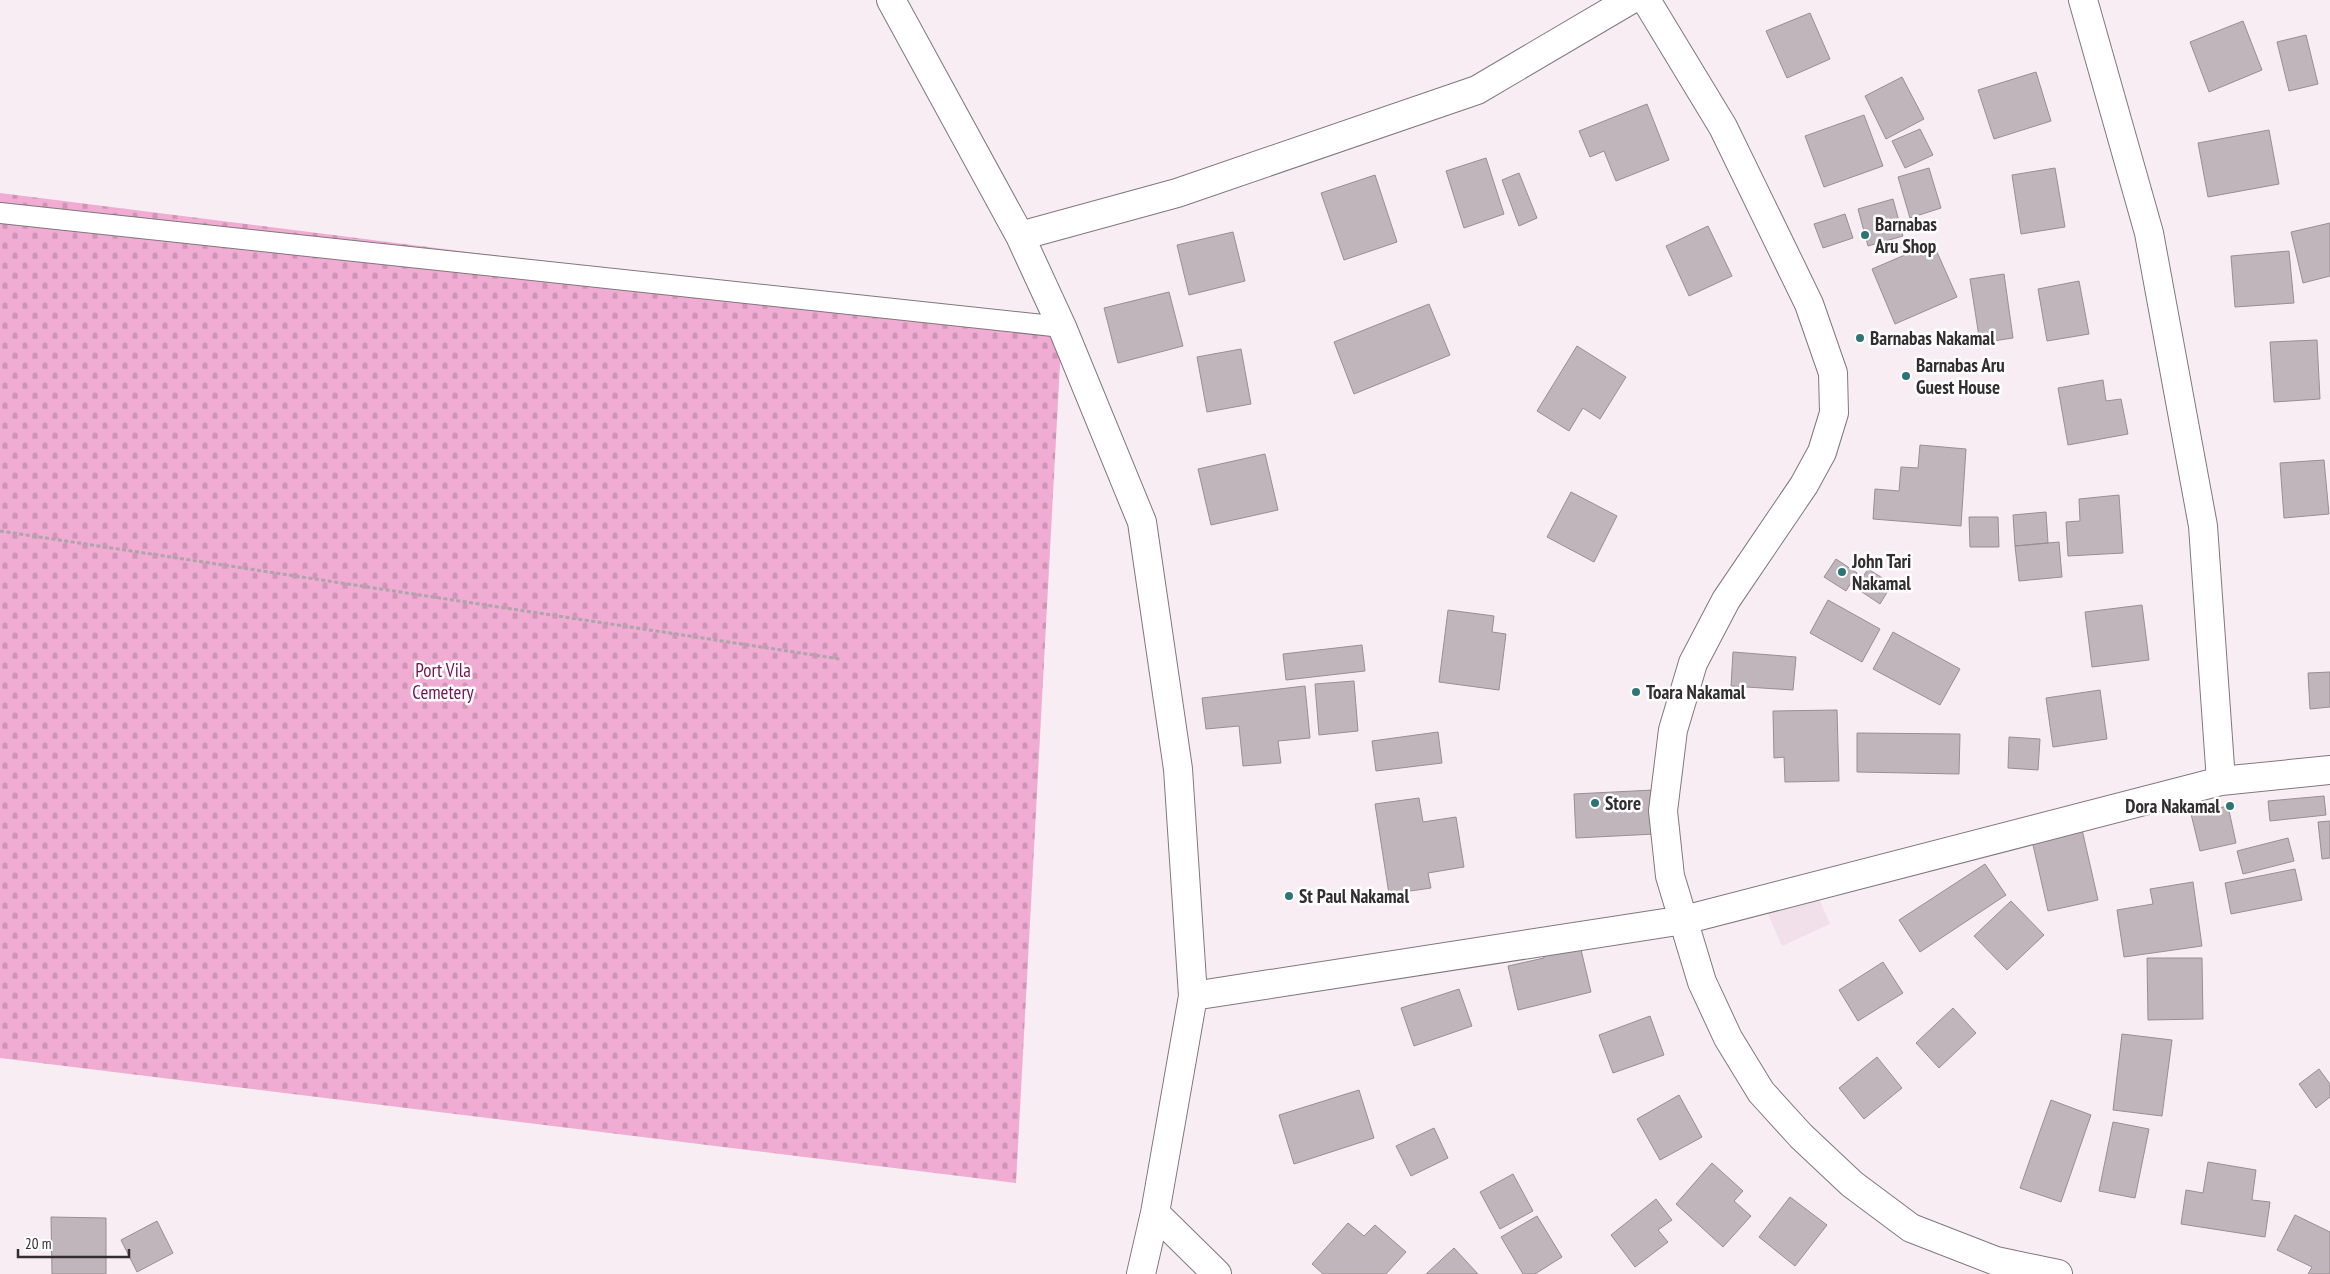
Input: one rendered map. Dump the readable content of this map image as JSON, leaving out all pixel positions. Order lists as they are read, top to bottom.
{
  "parks": ["Port Vila Cemetery"],
  "places": [
    "Barnabas Aru Shop",
    "Barnabas Nakamal",
    "Barnabas Aru Guest House",
    "John Tari Nakamal",
    "Toara Nakamal",
    "Store",
    "Dora Nakamal",
    "St Paul Nakamal"
  ],
  "scale_bar": "20 m"
}
